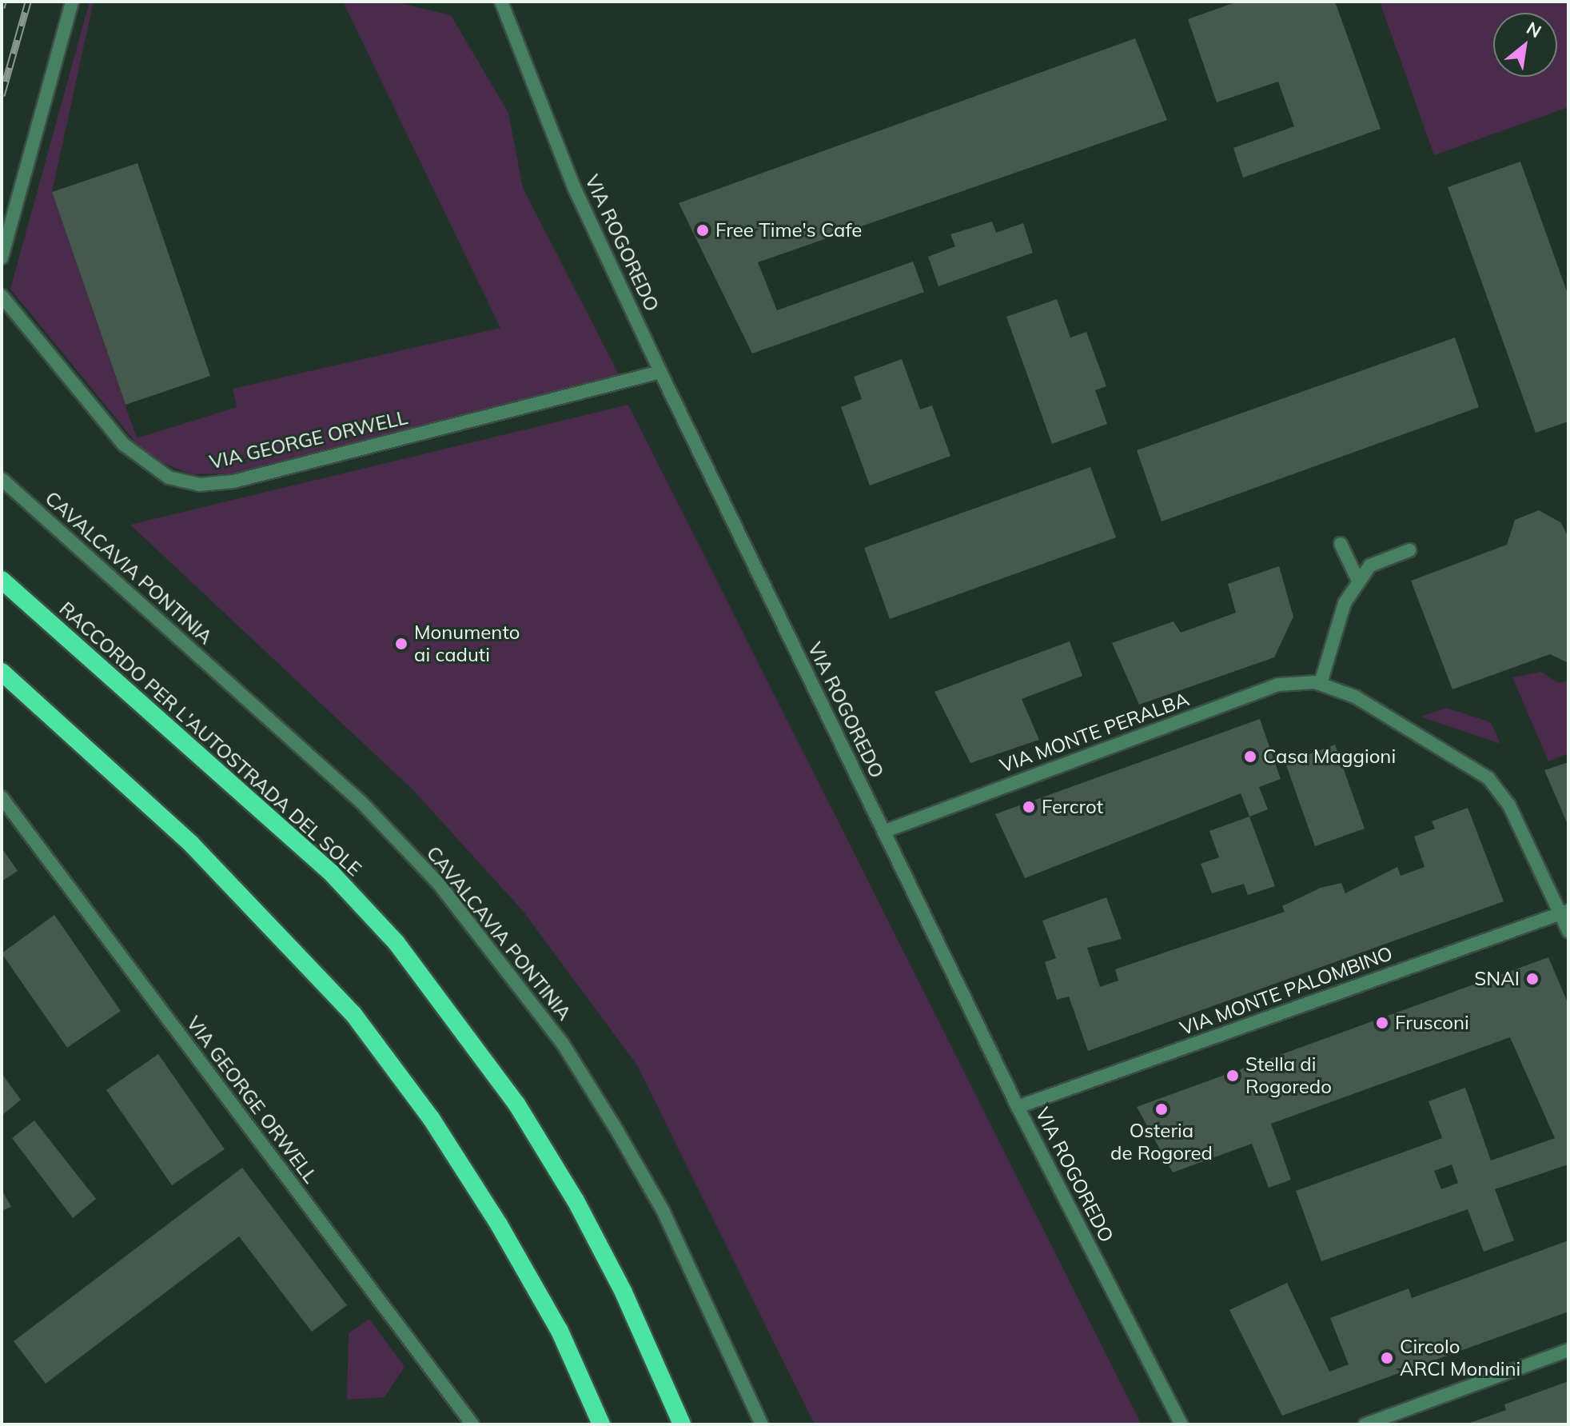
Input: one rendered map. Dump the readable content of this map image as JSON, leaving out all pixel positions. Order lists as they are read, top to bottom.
{
  "streets": {
    "highway": ["RACCORDO PER L'AUTOSTRADA DEL SOLE"],
    "street": [
      "VIA ROGOREDO",
      "VIA GEORGE ORWELL",
      "CAVALCAVIA PONTINIA",
      "VIA MONTE PERALBA",
      "VIA MONTE PALOMBINO"
    ]
  },
  "crossings": [
    ["VIA ROGOREDO", "VIA GEORGE ORWELL"],
    ["VIA ROGOREDO", "VIA MONTE PERALBA"],
    ["VIA ROGOREDO", "VIA MONTE PALOMBINO"],
    ["VIA MONTE PERALBA", "VIA MONTE PALOMBINO"]
  ],
  "places": [
    "Free Time's Cafe",
    "Monumento ai caduti",
    "Casa Maggioni",
    "Fercrot",
    "SNAI",
    "Frusconi",
    "Stella di Rogoredo",
    "Osteria de Rogored",
    "Circolo ARCI Mondini"
  ],
  "north": "top right"
}
